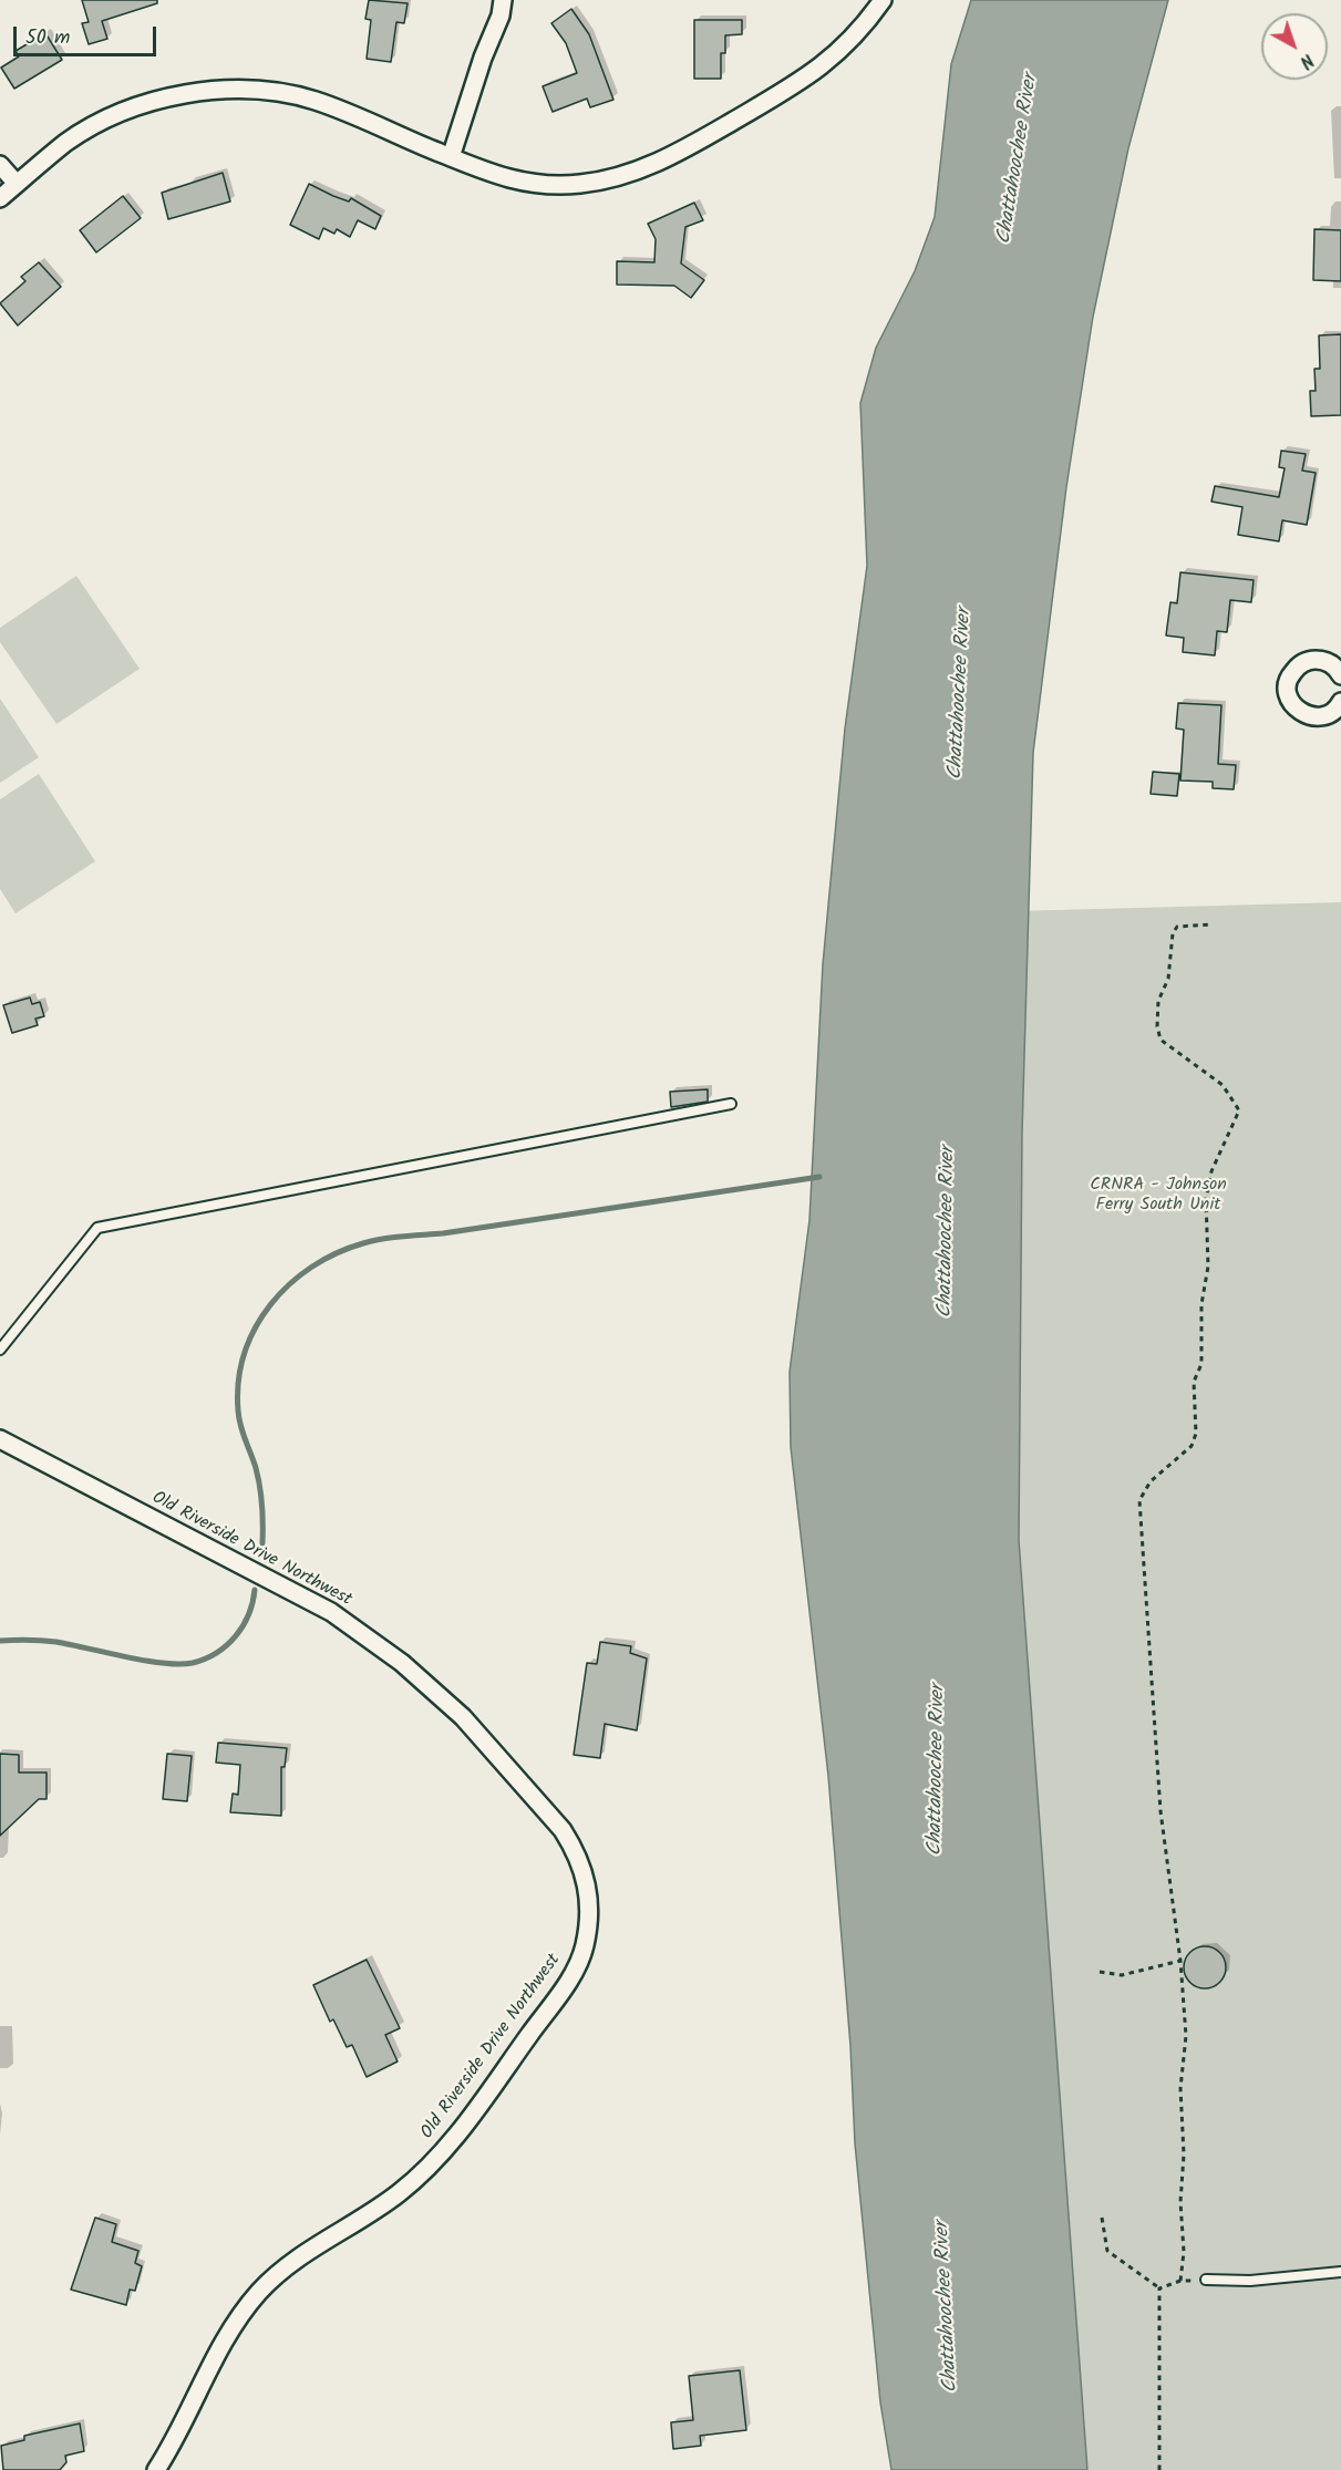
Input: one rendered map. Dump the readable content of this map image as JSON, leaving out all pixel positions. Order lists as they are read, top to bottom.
{
  "streets": {
    "street": ["Old Riverside Drive Northwest"]
  },
  "water": ["Chattahoochee River"],
  "parks": ["CRNRA - Johnson Ferry South Unit"],
  "scale_bar": "50 m",
  "north": "bottom right"
}
